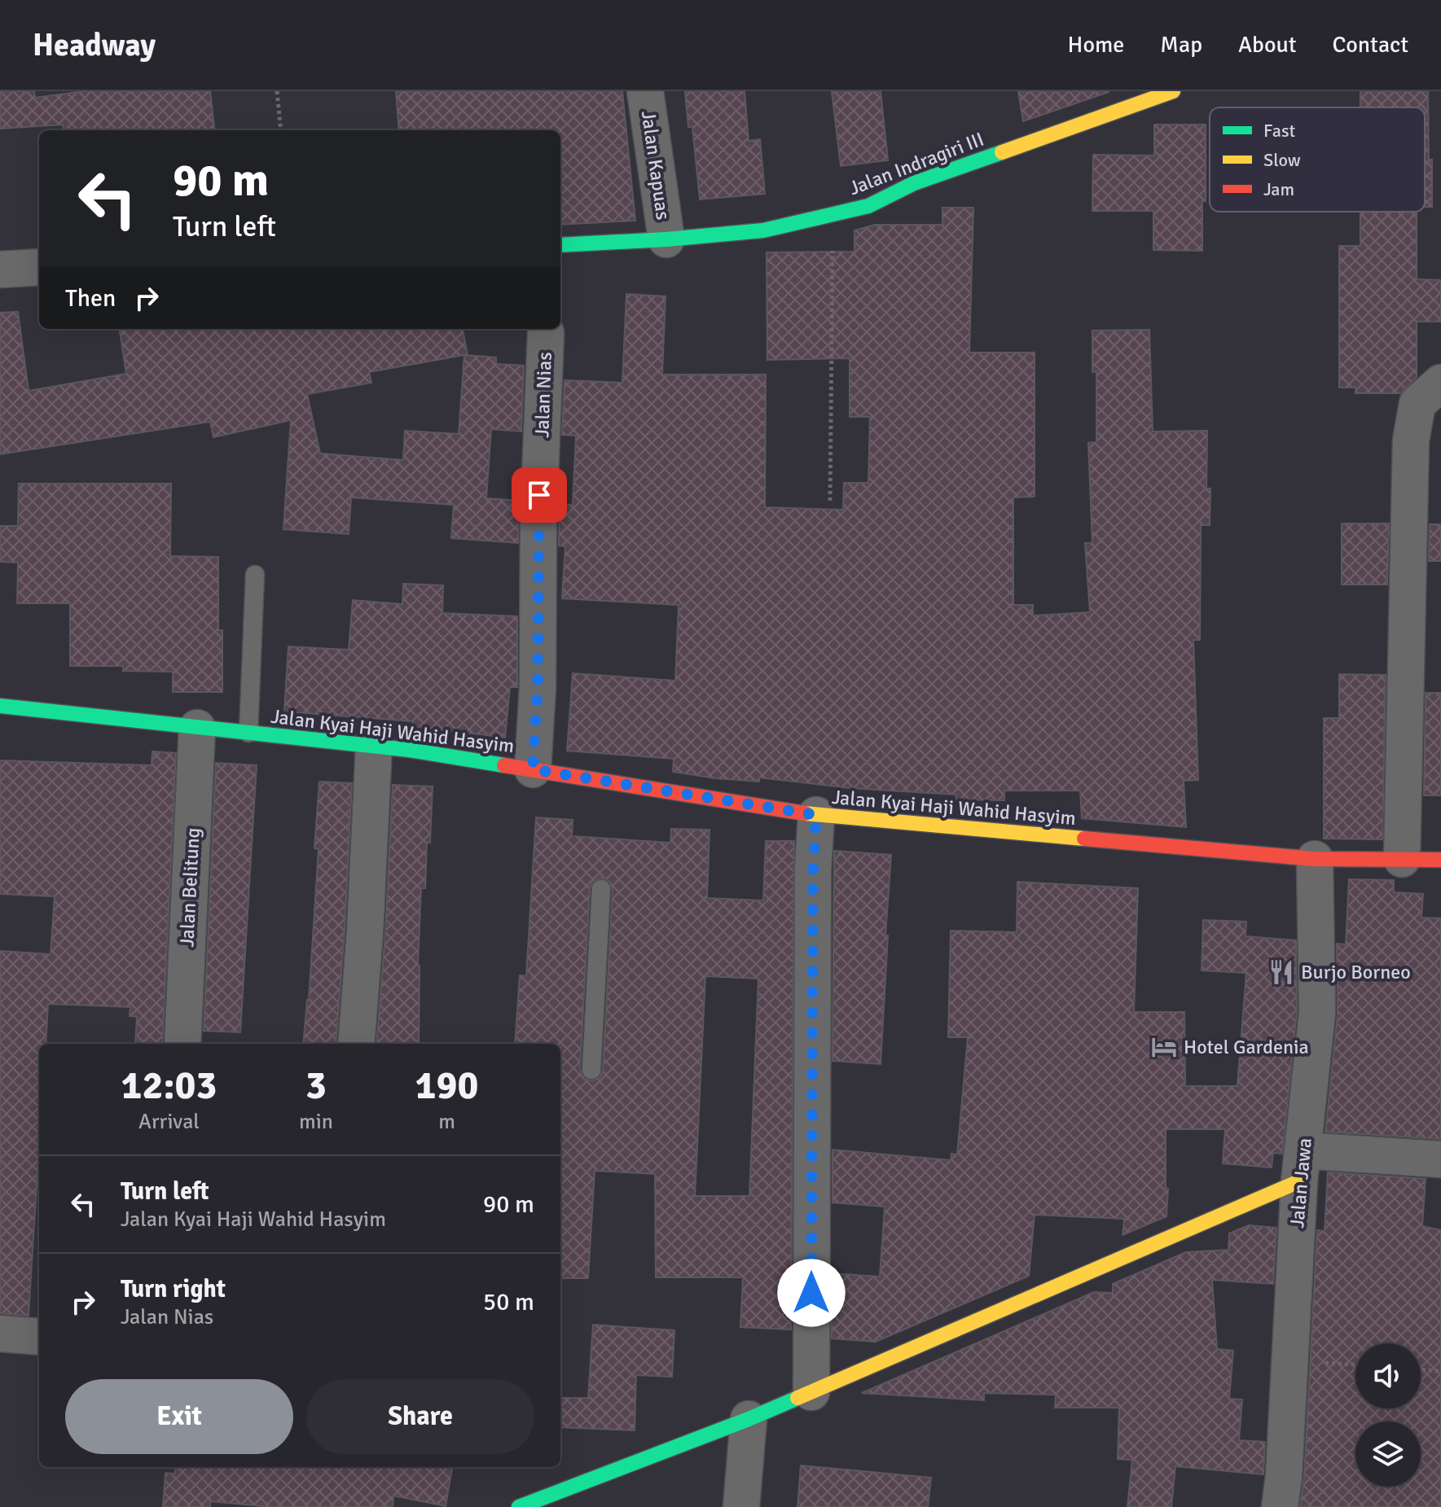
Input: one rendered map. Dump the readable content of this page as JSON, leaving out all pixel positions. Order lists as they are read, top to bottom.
{
  "streets": {
    "street": [
      "Jalan Indragiri III",
      "Jalan Kapuas",
      "Jalan Nias",
      "Jalan Kyai Haji Wahid Hasyim",
      "Jalan Belitung",
      "Jalan Jawa"
    ]
  },
  "crossings": [
    ["Jalan Indragiri III", "Jalan Kapuas"],
    ["Jalan Nias", "Jalan Kyai Haji Wahid Hasyim"],
    ["Jalan Kyai Haji Wahid Hasyim", "Jalan Belitung"],
    ["Jalan Kyai Haji Wahid Hasyim", "Jalan Jawa"]
  ],
  "places": {
    "restaurant": ["Burjo Borneo"],
    "hotel": ["Hotel Gardenia"]
  },
  "legend": ["Fast", "Slow", "Jam"],
  "page": {
    "header": "Headway",
    "nav": [
      "Home",
      "Map",
      "About",
      "Contact"
    ],
    "turn": ["90 m", "Turn left"],
    "then": "Then",
    "eta": [
      "12:03",
      "Arrival",
      "3",
      "min",
      "190",
      "m"
    ],
    "list": [
      {
        "name": "Turn left",
        "note": "Jalan Kyai Haji Wahid Hasyim",
        "value": "90 m"
      },
      {
        "name": "Turn right",
        "note": "Jalan Nias",
        "value": "50 m"
      }
    ],
    "buttons": ["Exit", "Share"]
  }
}
